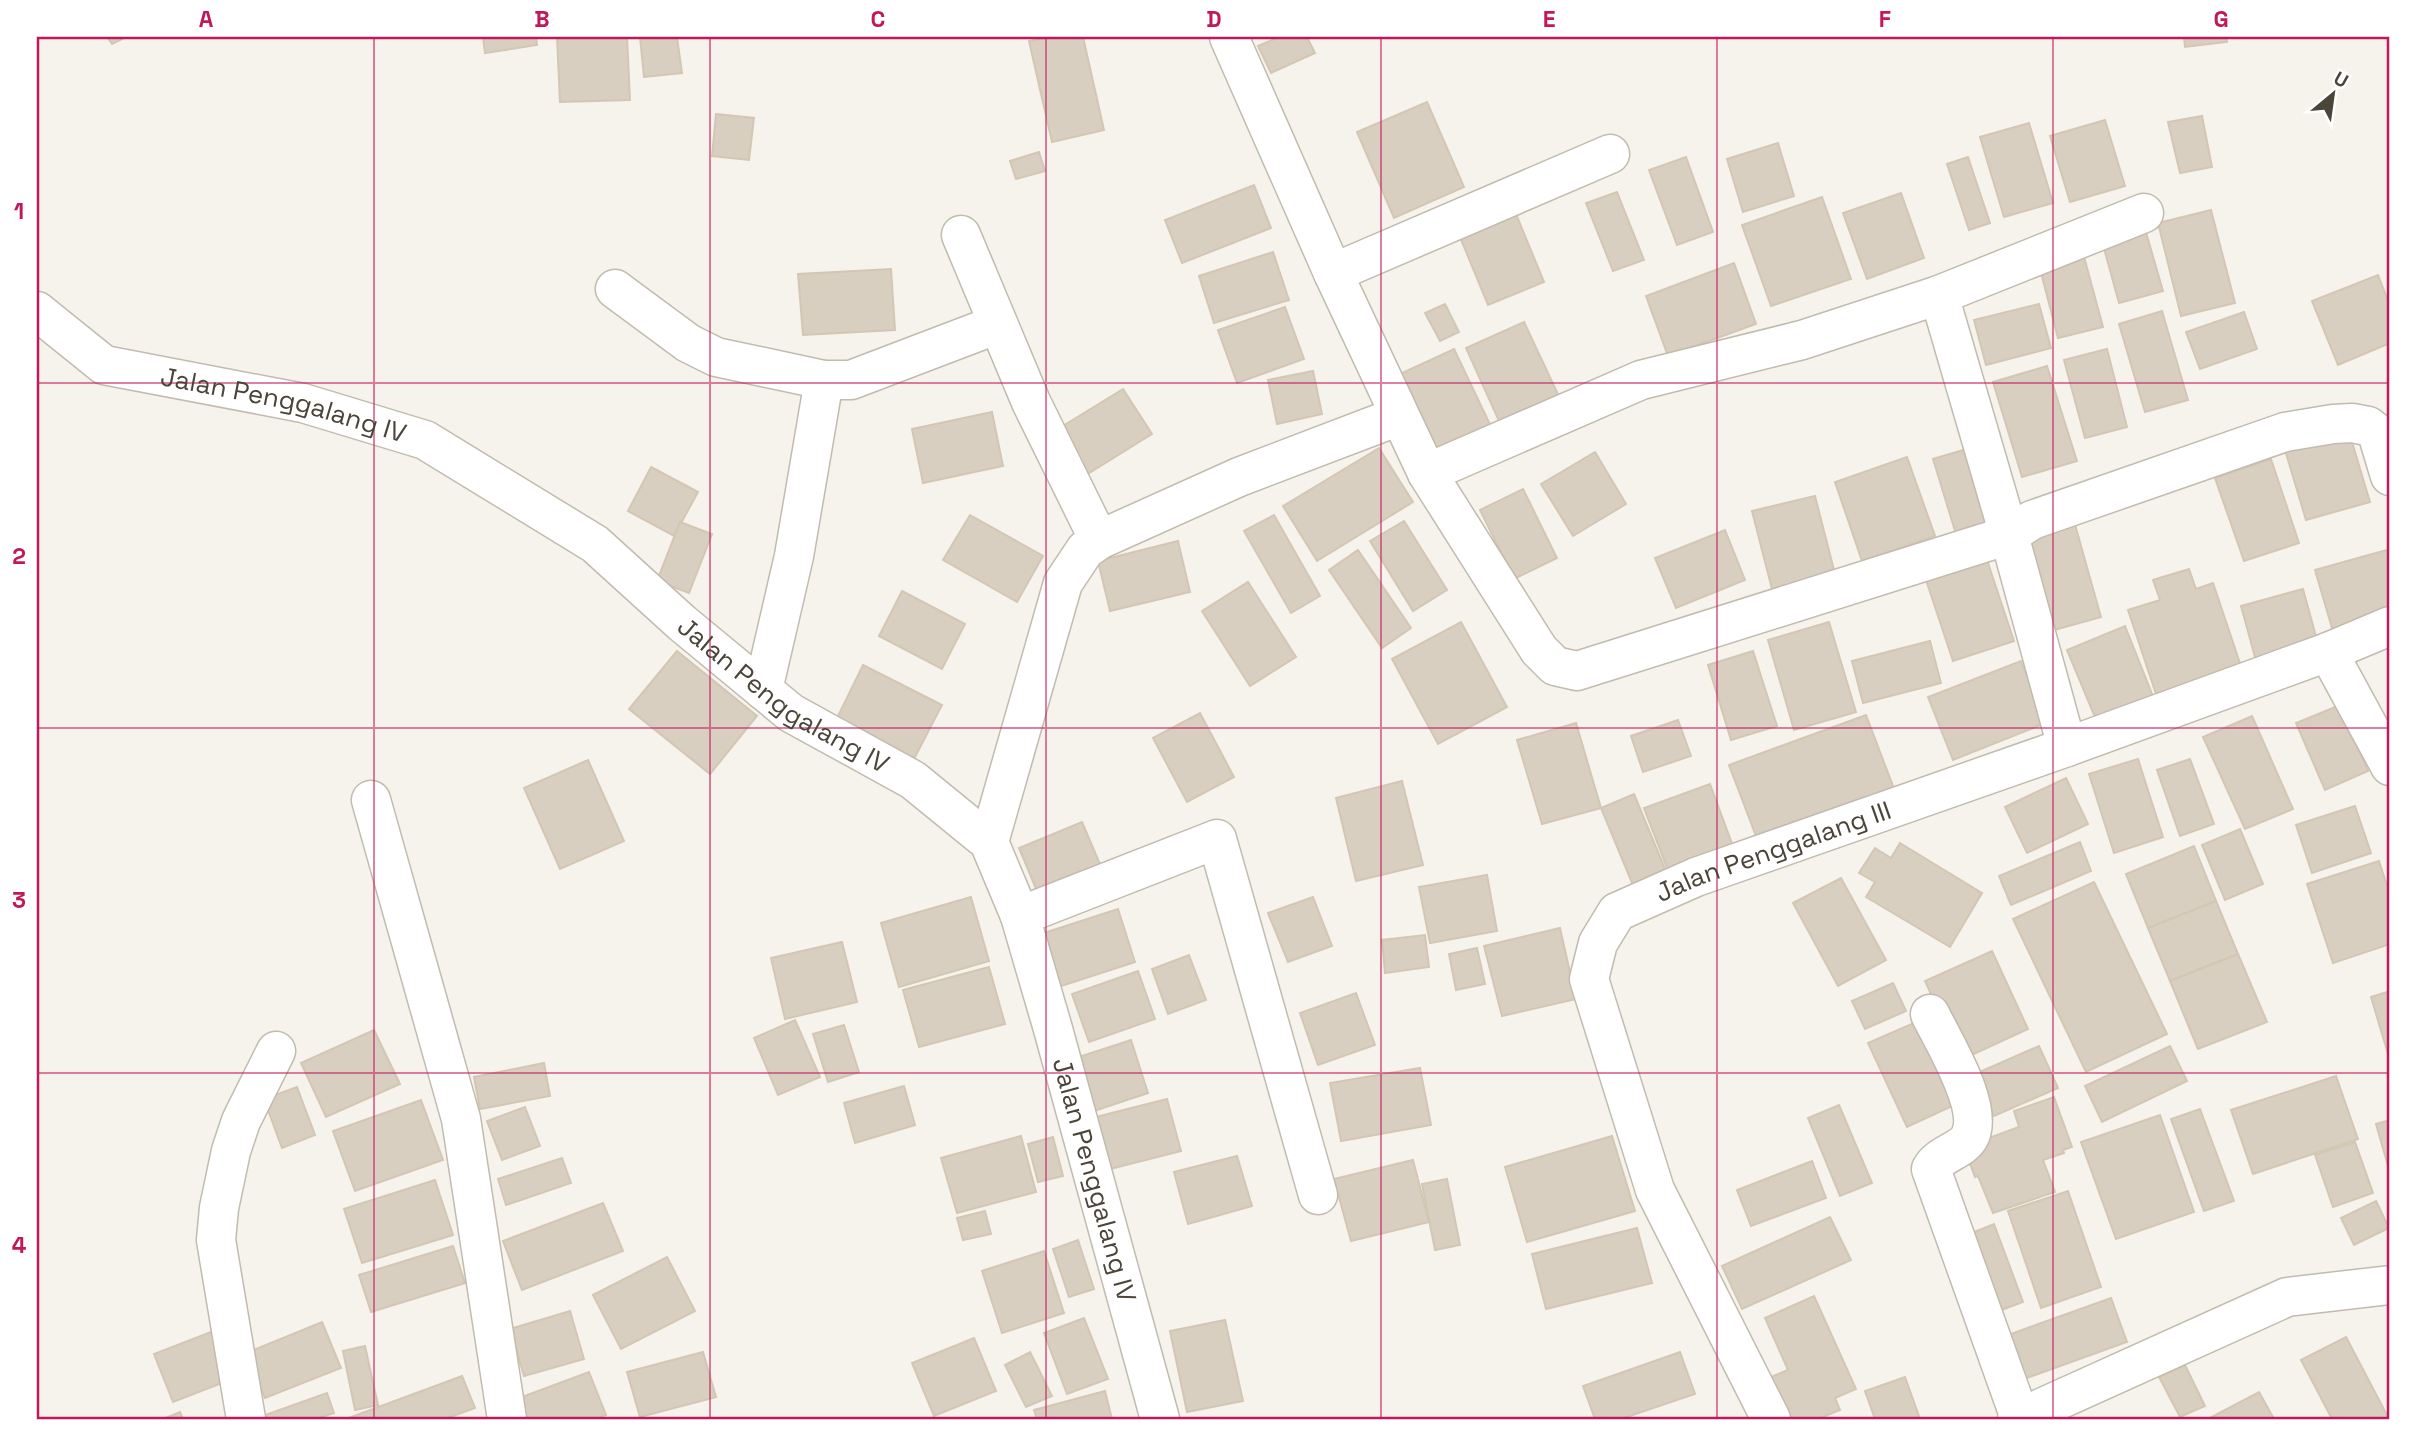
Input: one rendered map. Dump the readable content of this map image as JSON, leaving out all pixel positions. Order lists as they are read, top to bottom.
{
  "streets": {
    "street": ["Jalan Penggalang IV", "Jalan Penggalang III"]
  },
  "north": "top right",
  "grid": {
    "columns": [
      "A",
      "B",
      "C",
      "D",
      "E",
      "F",
      "G"
    ],
    "rows": [
      "1",
      "2",
      "3",
      "4"
    ]
  }
}
